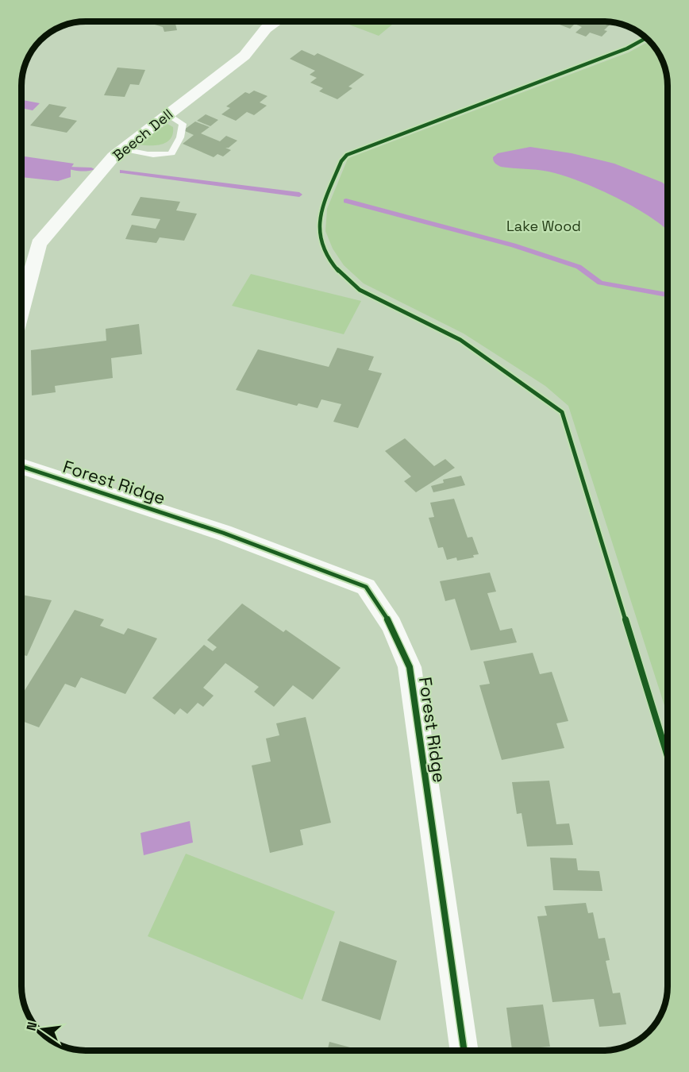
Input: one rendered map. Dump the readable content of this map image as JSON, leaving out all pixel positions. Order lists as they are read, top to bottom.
{
  "streets": {
    "street": ["Beech Dell", "Forest Ridge"]
  },
  "parks": ["Lake Wood"],
  "north": "left"
}
